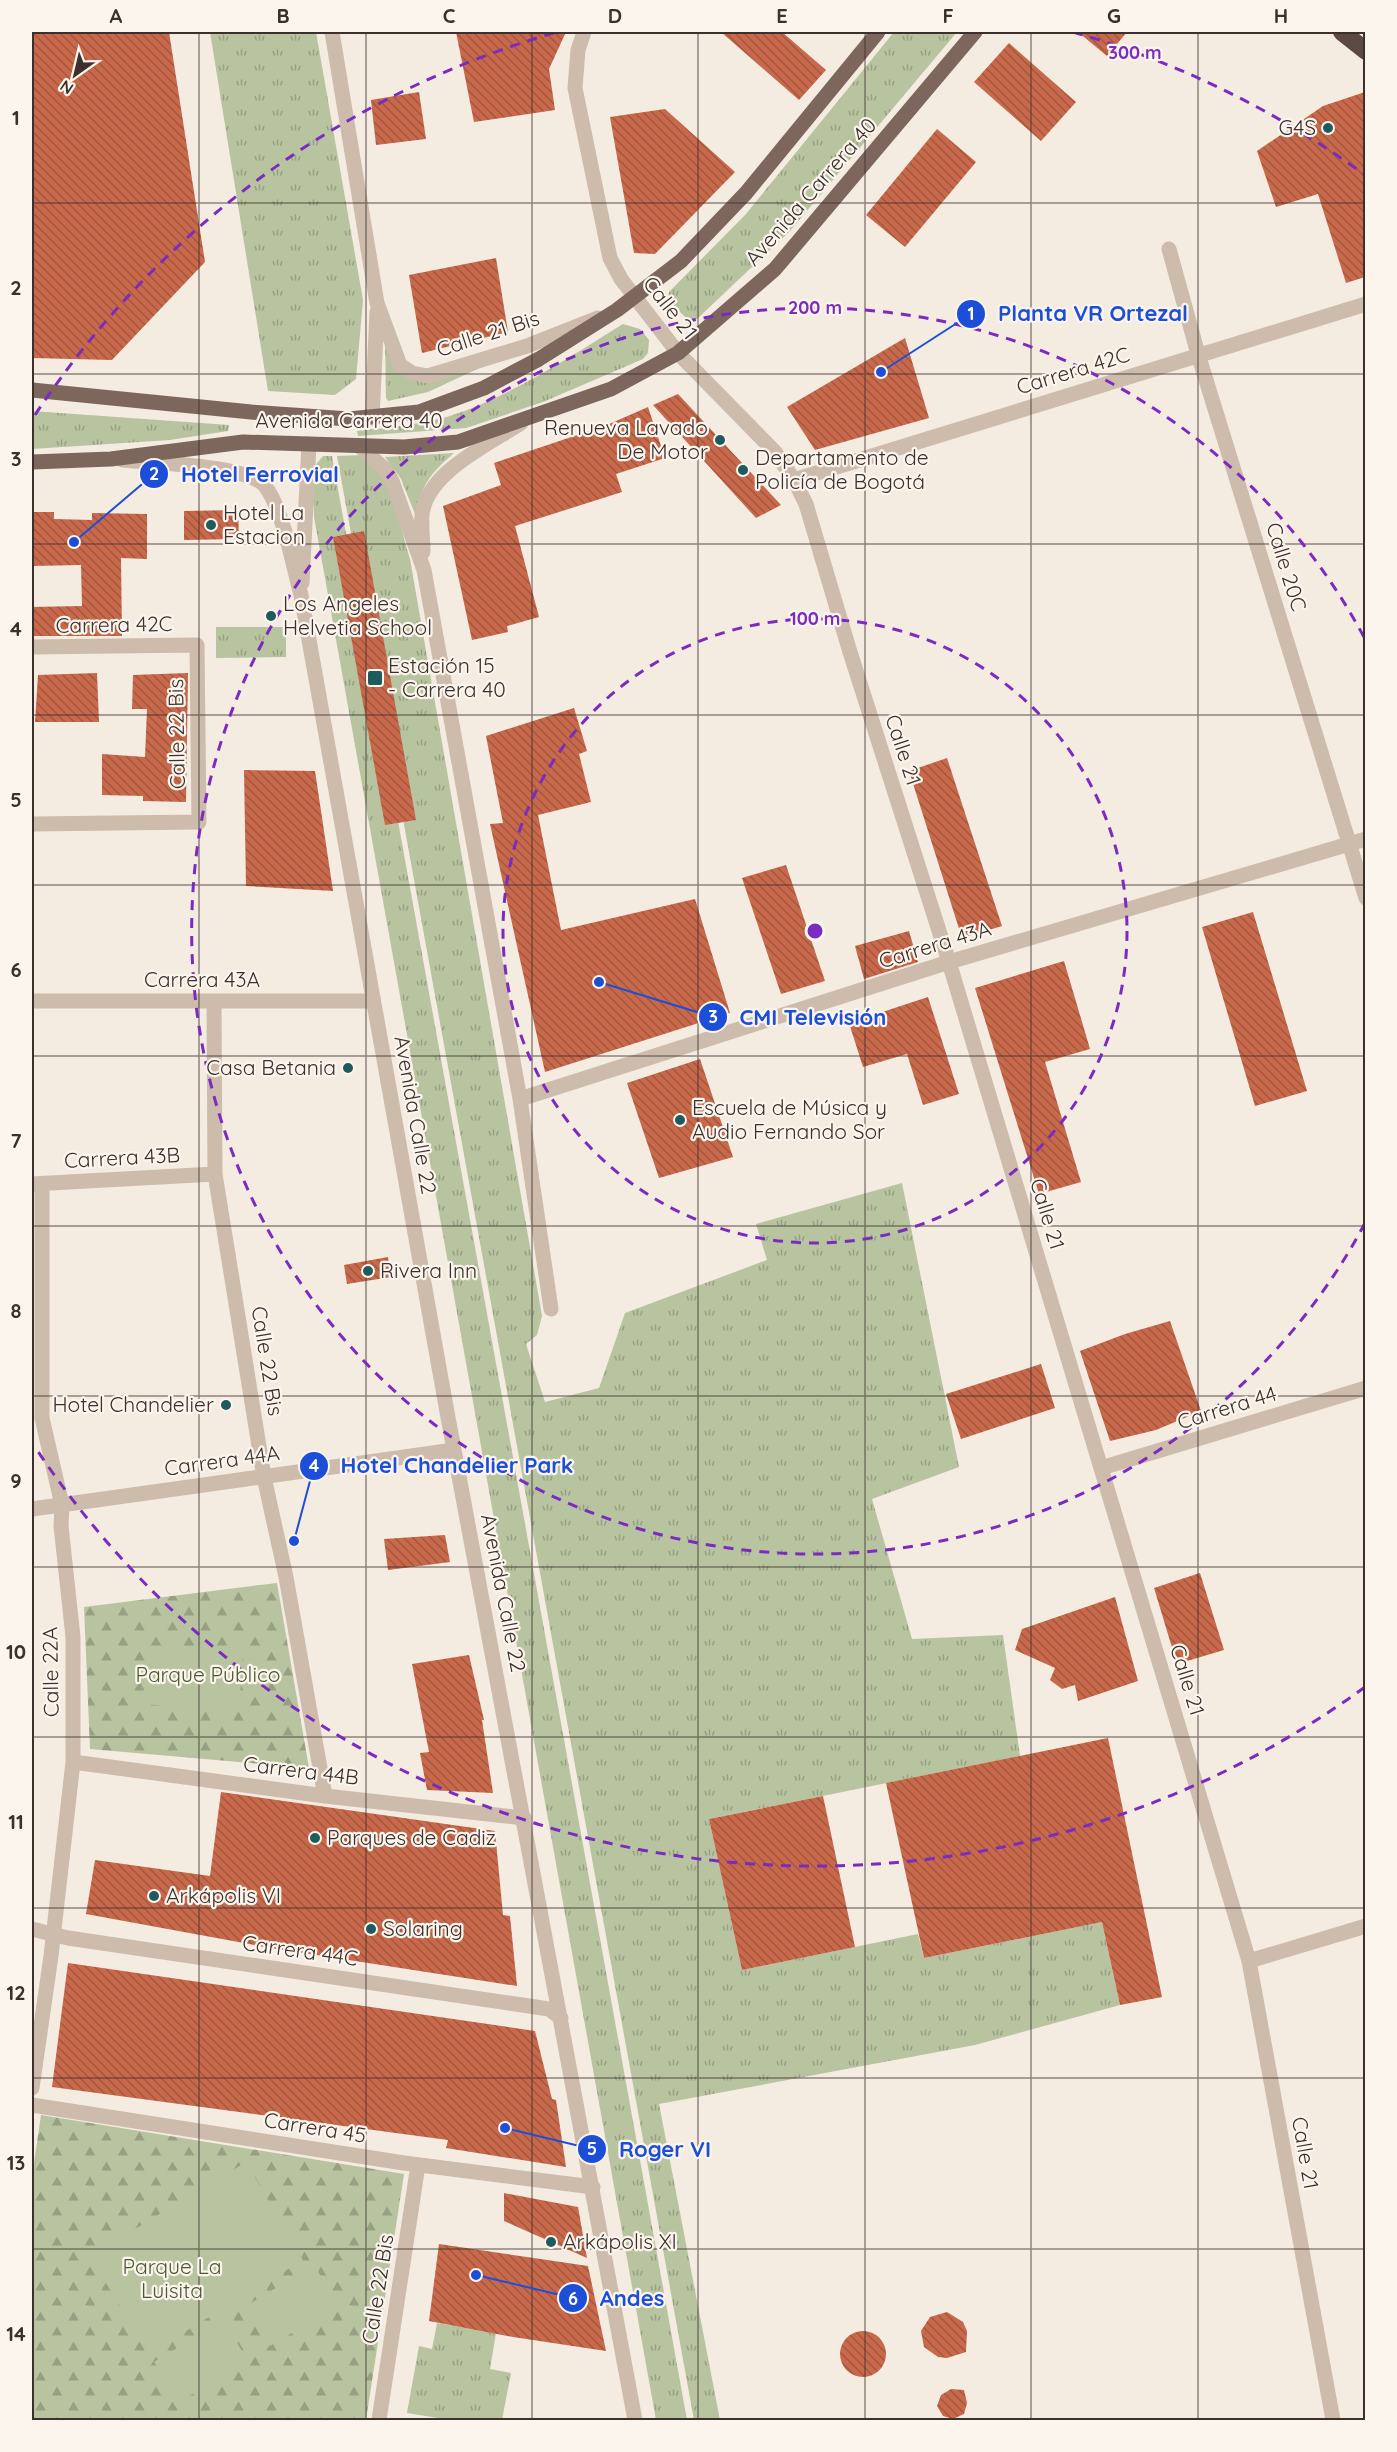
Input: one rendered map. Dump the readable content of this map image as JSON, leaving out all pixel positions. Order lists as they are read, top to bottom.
{
  "streets": {
    "main road": ["Avenida Carrera 40"],
    "street": [
      "Calle 21",
      "Calle 21 Bis",
      "Carrera 42C",
      "Calle 20C",
      "Calle 22 Bis",
      "Carrera 43A",
      "Avenida Calle 22",
      "Carrera 43B",
      "Carrera 44",
      "Carrera 44A",
      "Calle 22A",
      "Carrera 44B",
      "Carrera 44C",
      "Carrera 45"
    ]
  },
  "crossings": [
    ["Avenida Carrera 40", "Calle 21"],
    ["Avenida Carrera 40", "Calle 21 Bis"],
    ["Avenida Carrera 40", "Avenida Calle 22"],
    ["Calle 21", "Carrera 42C"],
    ["Calle 21", "Carrera 43A"],
    ["Calle 21", "Carrera 44"],
    ["Carrera 42C", "Calle 20C"],
    ["Carrera 42C", "Calle 22 Bis"],
    ["Calle 20C", "Carrera 43A"],
    ["Calle 22 Bis", "Carrera 43A"],
    ["Calle 22 Bis", "Carrera 43B"],
    ["Calle 22 Bis", "Carrera 44A"],
    ["Calle 22 Bis", "Carrera 44B"],
    ["Calle 22 Bis", "Carrera 45"],
    ["Carrera 43A", "Avenida Calle 22"],
    ["Avenida Calle 22", "Carrera 44A"],
    ["Avenida Calle 22", "Carrera 44B"],
    ["Avenida Calle 22", "Carrera 44C"],
    ["Avenida Calle 22", "Carrera 45"],
    ["Carrera 43B", "Calle 22A"],
    ["Carrera 44A", "Calle 22A"],
    ["Calle 22A", "Carrera 44B"],
    ["Calle 22A", "Carrera 44C"]
  ],
  "parks": ["Parque Público", "Parque La Luisita"],
  "places": {
    "other": [
      "G4S",
      "Planta VR Ortezal",
      "Renueva Lavado De Motor",
      "Departamento de Policía de Bogotá",
      "Hotel La Estacion",
      "Hotel Ferrovial",
      "Los Angeles Helvetia School",
      "CMI Televisión",
      "Casa Betania",
      "Escuela de Música y Audio Fernando Sor",
      "Rivera Inn",
      "Hotel Chandelier",
      "Hotel Chandelier Park",
      "Parques de Cadiz",
      "Arkápolis VI",
      "Solaring",
      "Roger VI",
      "Arkápolis XI",
      "Andes"
    ],
    "transit": ["Estación 15 - Carrera 40"]
  },
  "north": "bottom left",
  "grid": {
    "columns": [
      "A",
      "B",
      "C",
      "D",
      "E",
      "F",
      "G",
      "H"
    ],
    "rows": [
      "1",
      "2",
      "3",
      "4",
      "5",
      "6",
      "7",
      "8",
      "9",
      "10",
      "11",
      "12",
      "13",
      "14"
    ]
  },
  "rings": ["300 m", "200 m", "100 m"]
}
